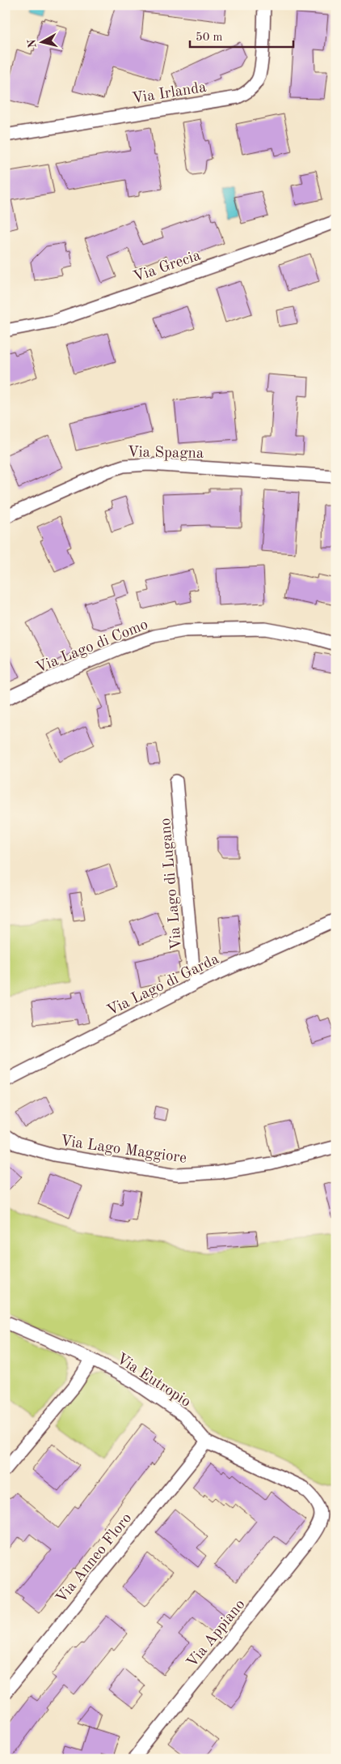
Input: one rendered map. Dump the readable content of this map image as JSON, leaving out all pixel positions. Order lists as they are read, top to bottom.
{
  "streets": {
    "street": [
      "Via Irlanda",
      "Via Grecia",
      "Via Spagna",
      "Via Lago di Como",
      "Via Lago di Lugano",
      "Via Lago di Garda",
      "Via Lago Maggiore",
      "Via Eutropio",
      "Via Anneo Floro",
      "Via Appiano"
    ]
  },
  "crossings": [
    ["Via Lago di Lugano", "Via Lago di Garda"],
    ["Via Eutropio", "Via Anneo Floro"],
    ["Via Eutropio", "Via Appiano"]
  ],
  "scale_bar": "50 m",
  "north": "left"
}
